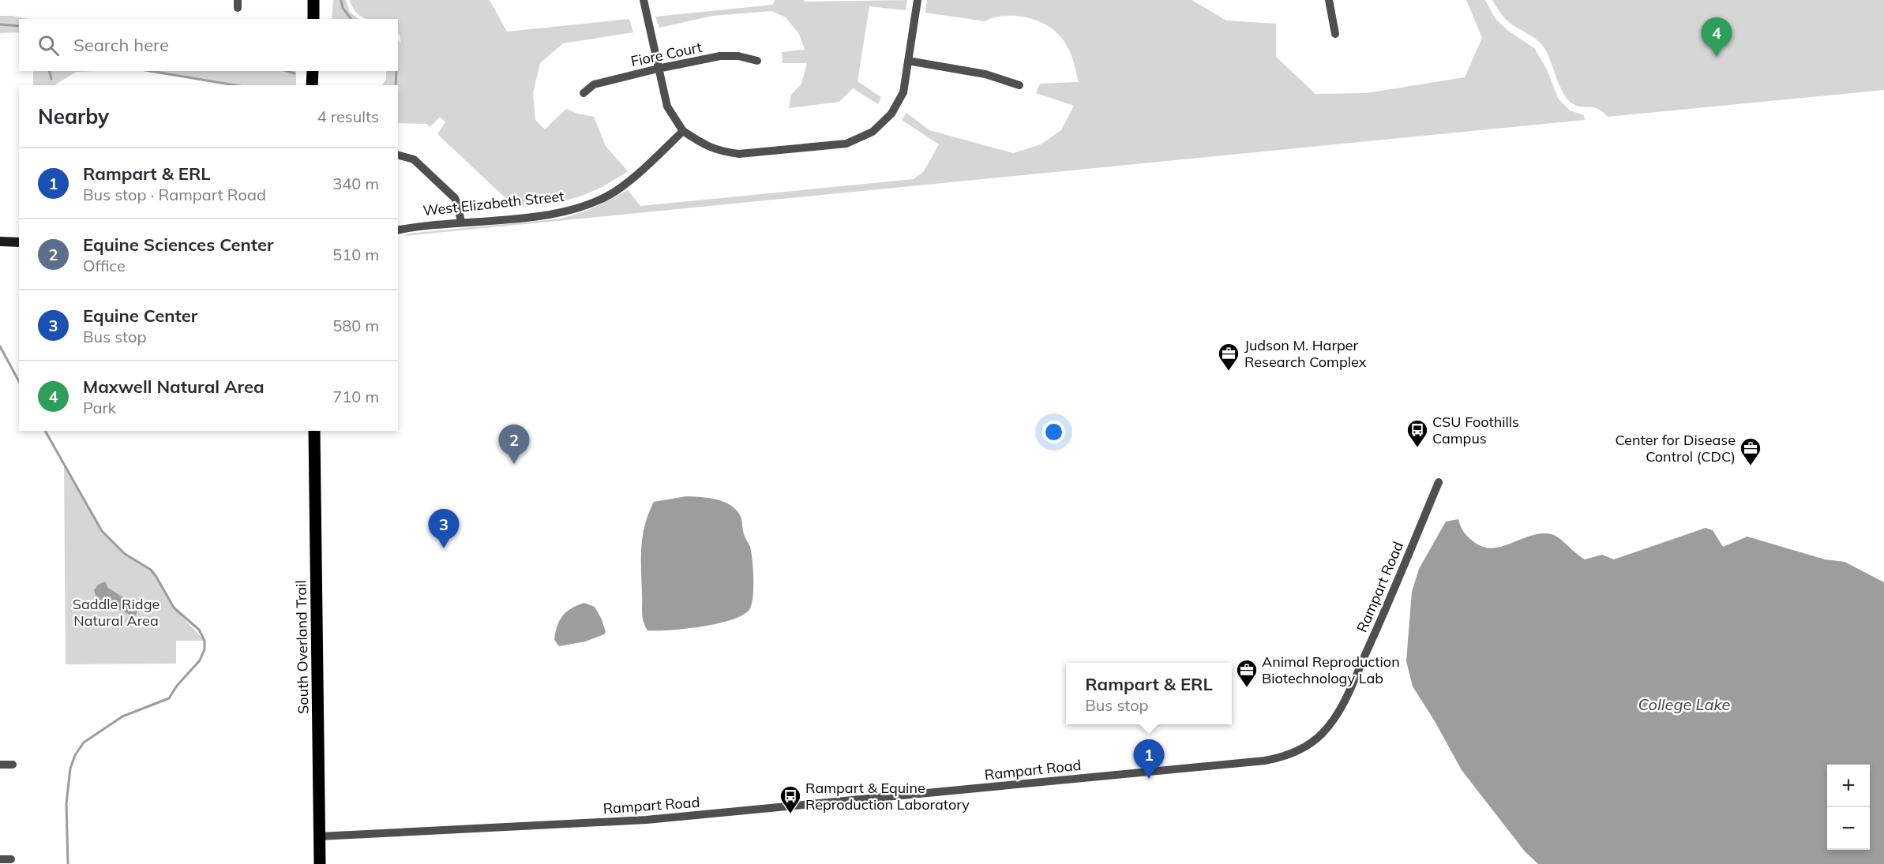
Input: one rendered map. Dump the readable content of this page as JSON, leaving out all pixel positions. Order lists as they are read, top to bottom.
{
  "streets": {
    "main road": ["South Overland Trail"],
    "street": ["Fiore Court", "West Elizabeth Street", "Rampart Road"]
  },
  "crossings": [
    ["Rampart Road", "South Overland Trail"]
  ],
  "water": ["College Lake"],
  "parks": ["Saddle Ridge Natural Area"],
  "places": {
    "office": ["Judson M. Harper Research Complex", "Center for Disease Control (CDC)", "Animal Reproduction Biotechnology Lab"],
    "bus stop": ["CSU Foothills Campus", "Rampart & Equine Reproduction Laboratory"]
  },
  "page": {
    "pins": [
      "4",
      "2",
      "3",
      "1"
    ],
    "search": "Search here",
    "heading": ["Nearby", "4 results"],
    "list": [
      {
        "mark": "1",
        "name": "Rampart & ERL",
        "note": "Bus stop · Rampart Road",
        "value": "340 m"
      },
      {
        "mark": "2",
        "name": "Equine Sciences Center",
        "note": "Office",
        "value": "510 m"
      },
      {
        "mark": "3",
        "name": "Equine Center",
        "note": "Bus stop",
        "value": "580 m"
      },
      {
        "mark": "4",
        "name": "Maxwell Natural Area",
        "note": "Park",
        "value": "710 m"
      }
    ],
    "popup": ["Rampart & ERL", "Bus stop"],
    "map_buttons": ["+", "−"]
  }
}
